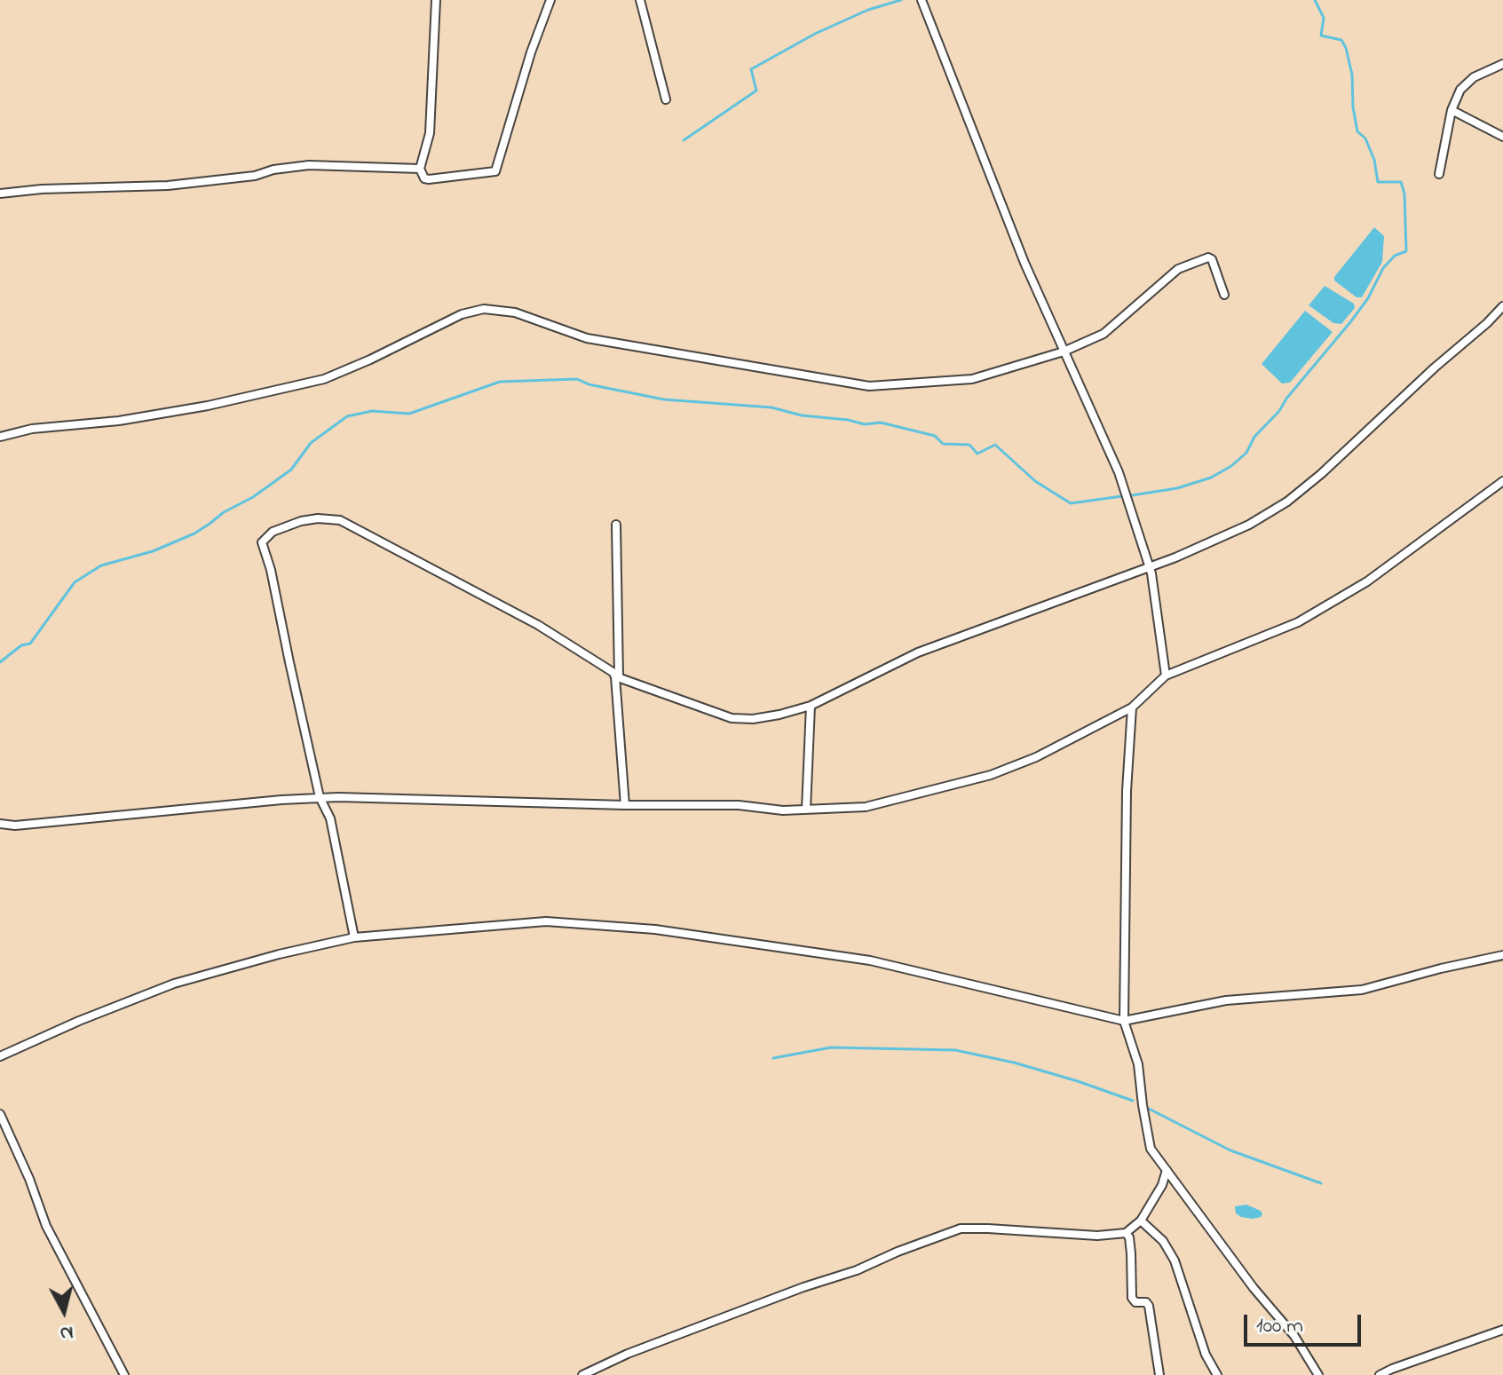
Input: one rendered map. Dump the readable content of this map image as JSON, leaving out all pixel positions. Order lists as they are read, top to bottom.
{
  "scale_bar": "100 m",
  "north": "bottom"
}
